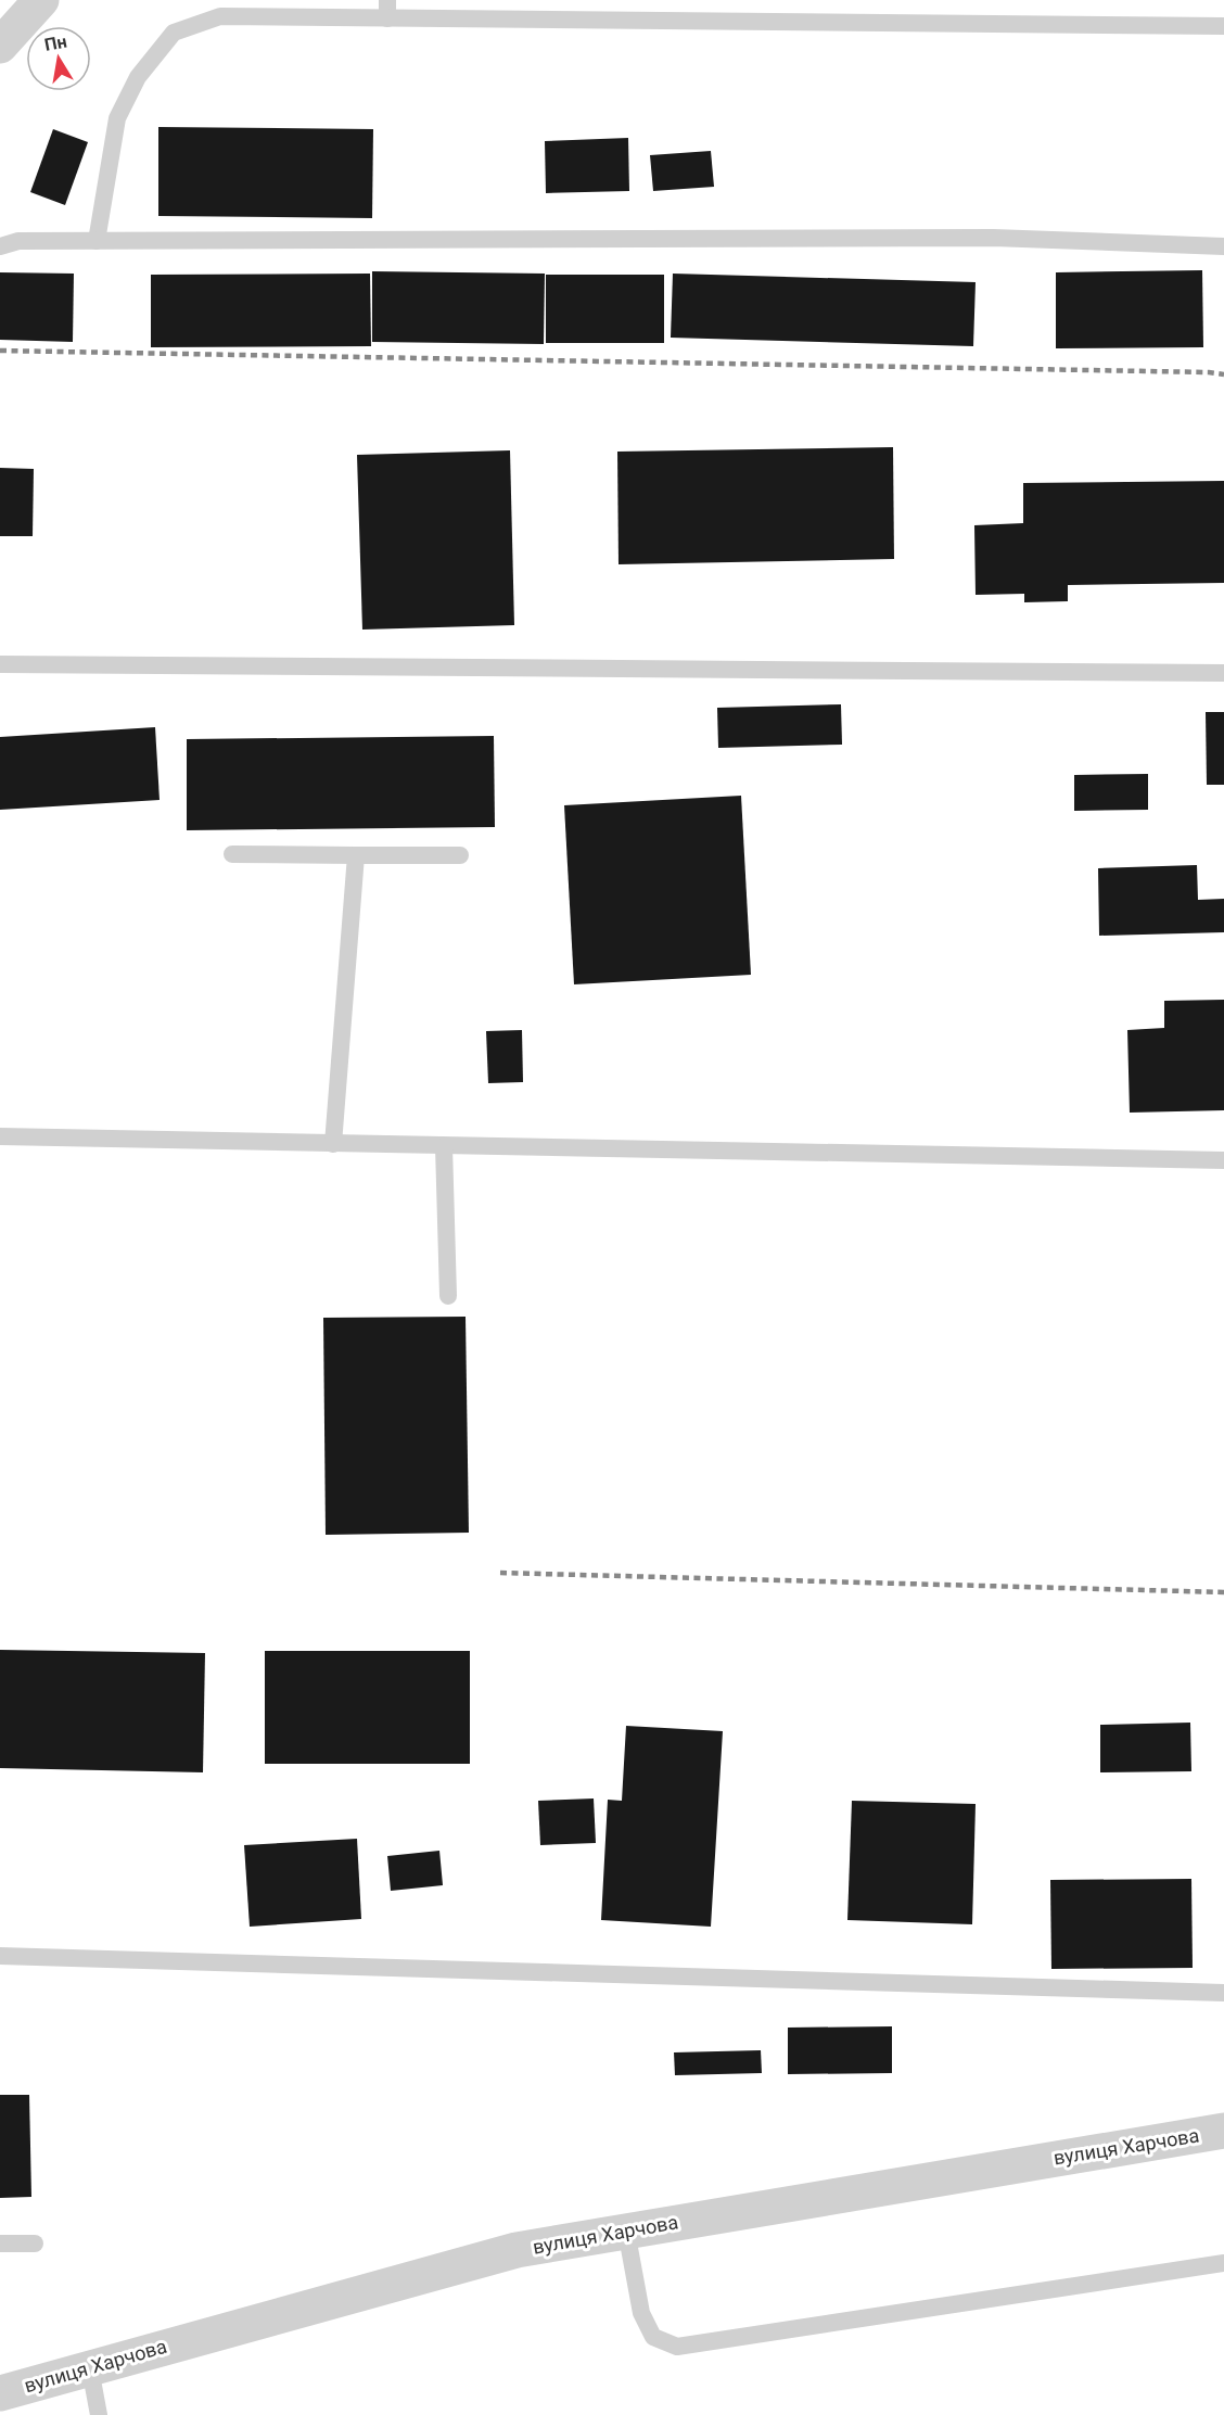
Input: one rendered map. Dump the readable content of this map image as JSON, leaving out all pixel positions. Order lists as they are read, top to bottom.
{
  "streets": {
    "street": ["вулиця Харчова"]
  },
  "north": "top"
}
